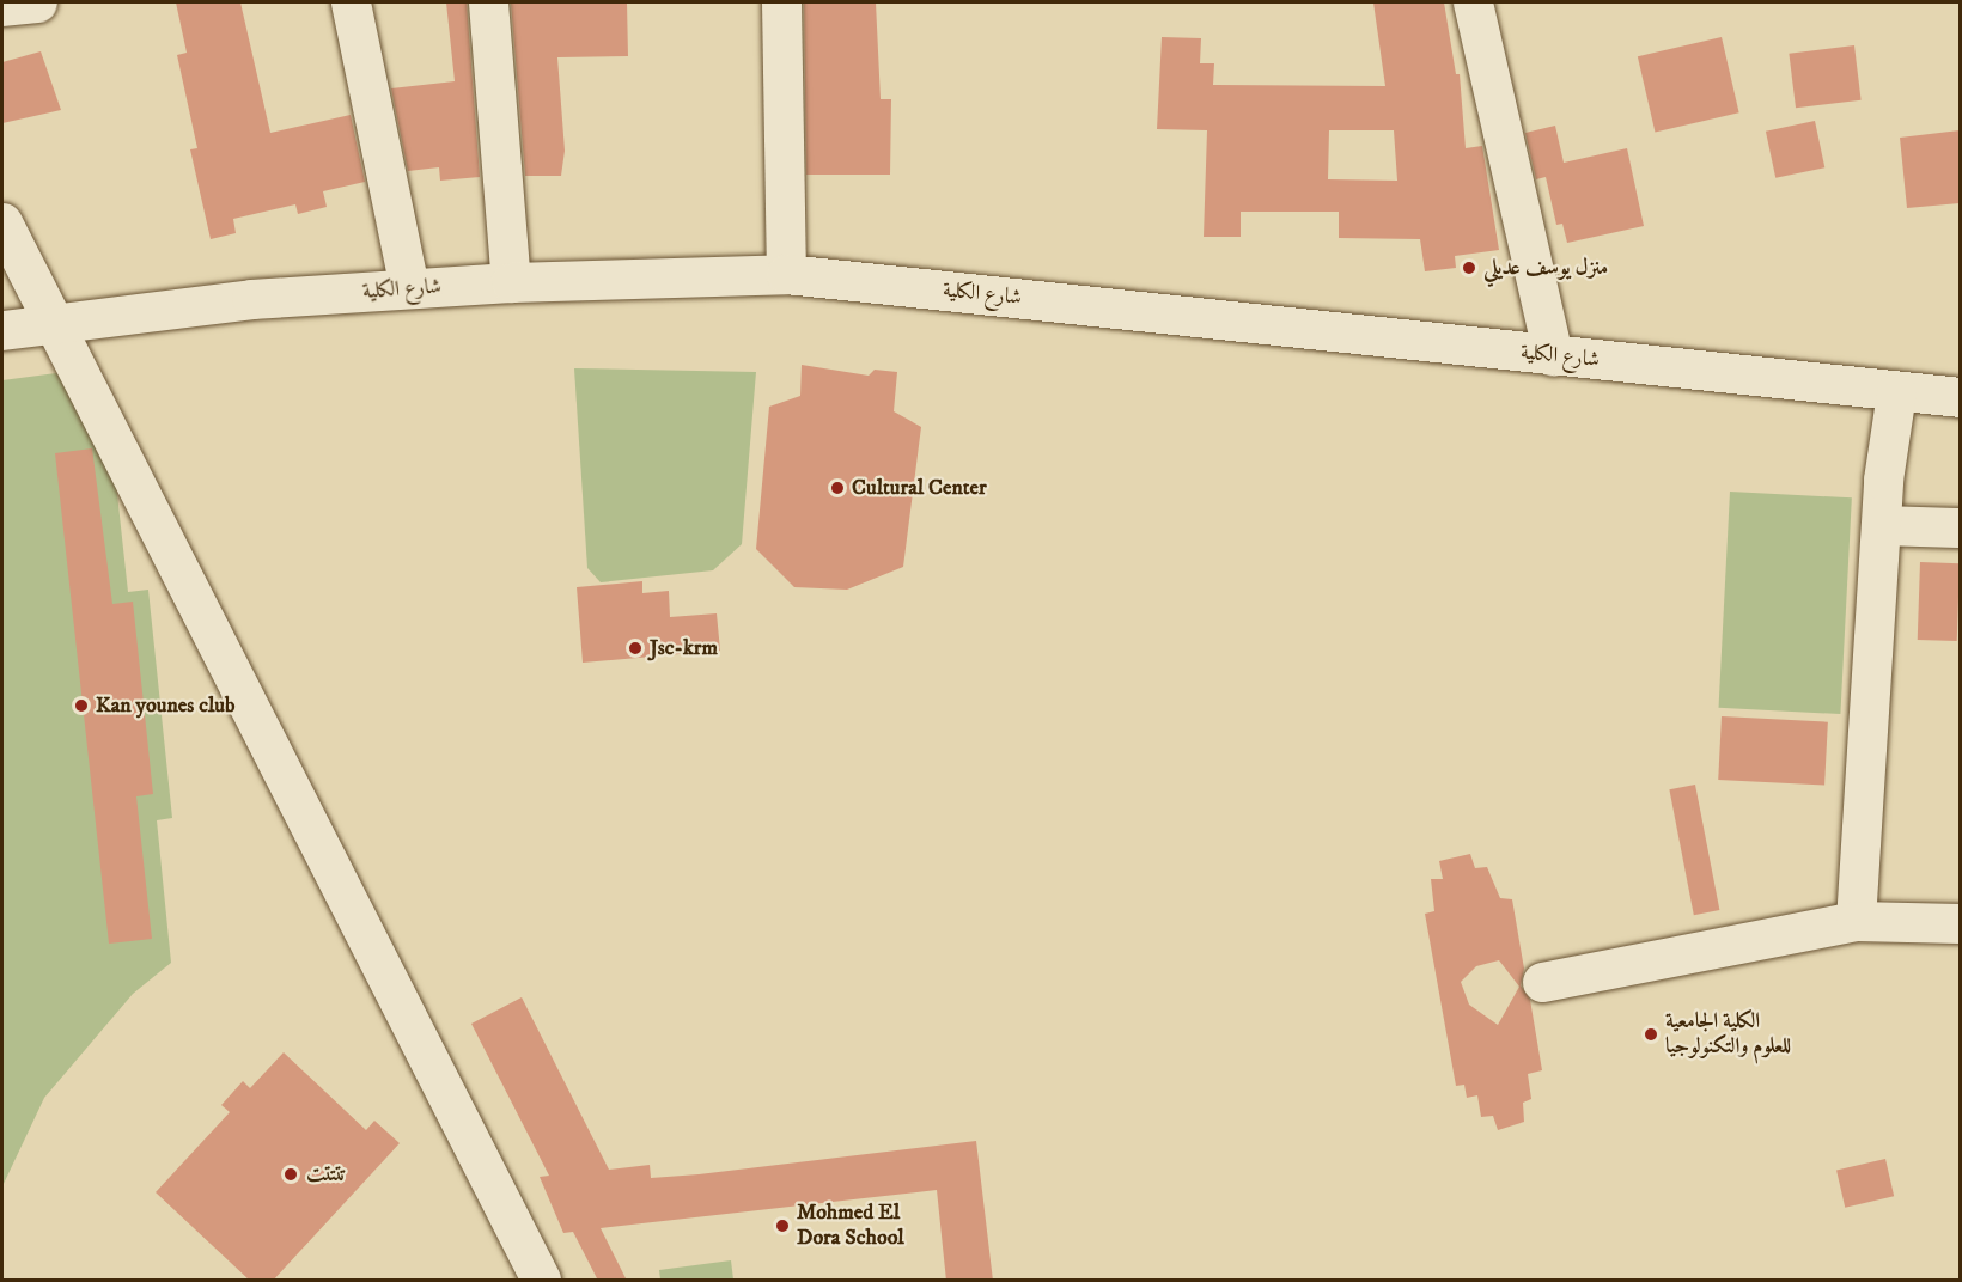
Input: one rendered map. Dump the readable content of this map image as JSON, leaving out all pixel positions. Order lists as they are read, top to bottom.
{
  "streets": {
    "street": ["شارع الكلية"]
  },
  "places": [
    "منزل يوسف عديلي",
    "Cultural Center",
    "Jsc-krm",
    "Kan younes club",
    "الكلية الجامعية للعلوم والتكنولوجيا",
    "تتتتت",
    "Mohmed El Dora School"
  ]
}
